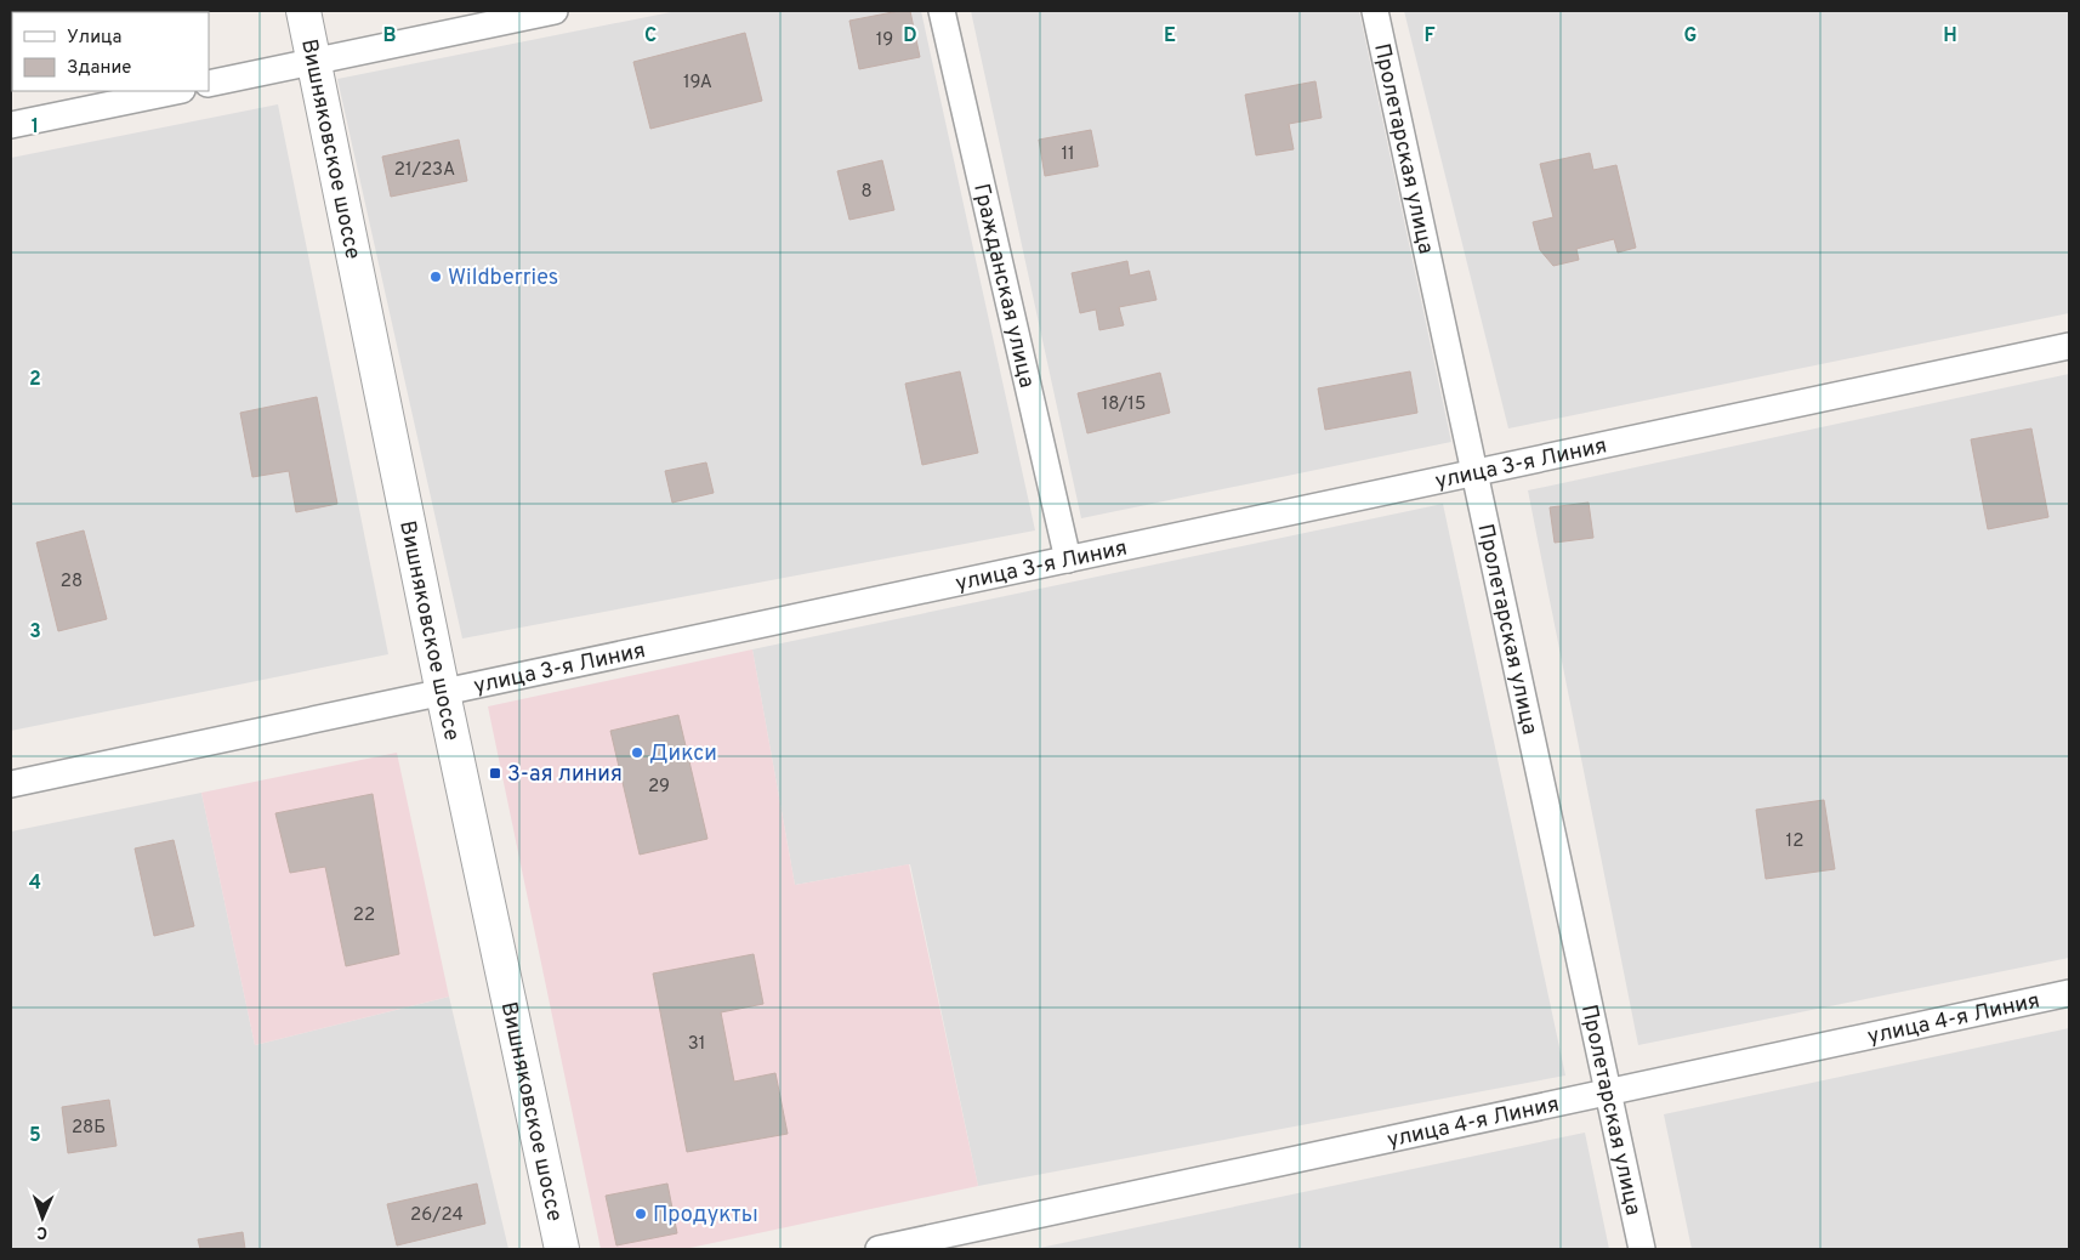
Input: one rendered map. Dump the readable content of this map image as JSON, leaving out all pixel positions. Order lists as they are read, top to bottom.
{
  "streets": {
    "street": [
      "Вишняковское шоссе",
      "Пролетарская улица",
      "Гражданская улица",
      "улица 3-я Линия",
      "улица 4-я Линия"
    ]
  },
  "crossings": [
    ["Вишняковское шоссе", "улица 3-я Линия"],
    ["Пролетарская улица", "улица 3-я Линия"],
    ["Пролетарская улица", "улица 4-я Линия"],
    ["Гражданская улица", "улица 3-я Линия"]
  ],
  "places": {
    "other": ["Wildberries", "Дикси", "Продукты"],
    "transit": ["3-ая линия"]
  },
  "house_numbers": [
    "19",
    "19А",
    "11",
    "21/23А",
    "8",
    "18/15",
    "28",
    "29",
    "12",
    "22",
    "31",
    "28Б",
    "26/24"
  ],
  "legend": ["Улица", "Здание"],
  "north": "bottom",
  "grid": {
    "columns": [
      "B",
      "C",
      "D",
      "E",
      "F",
      "G",
      "H"
    ],
    "rows": [
      "1",
      "2",
      "3",
      "4",
      "5"
    ]
  }
}
